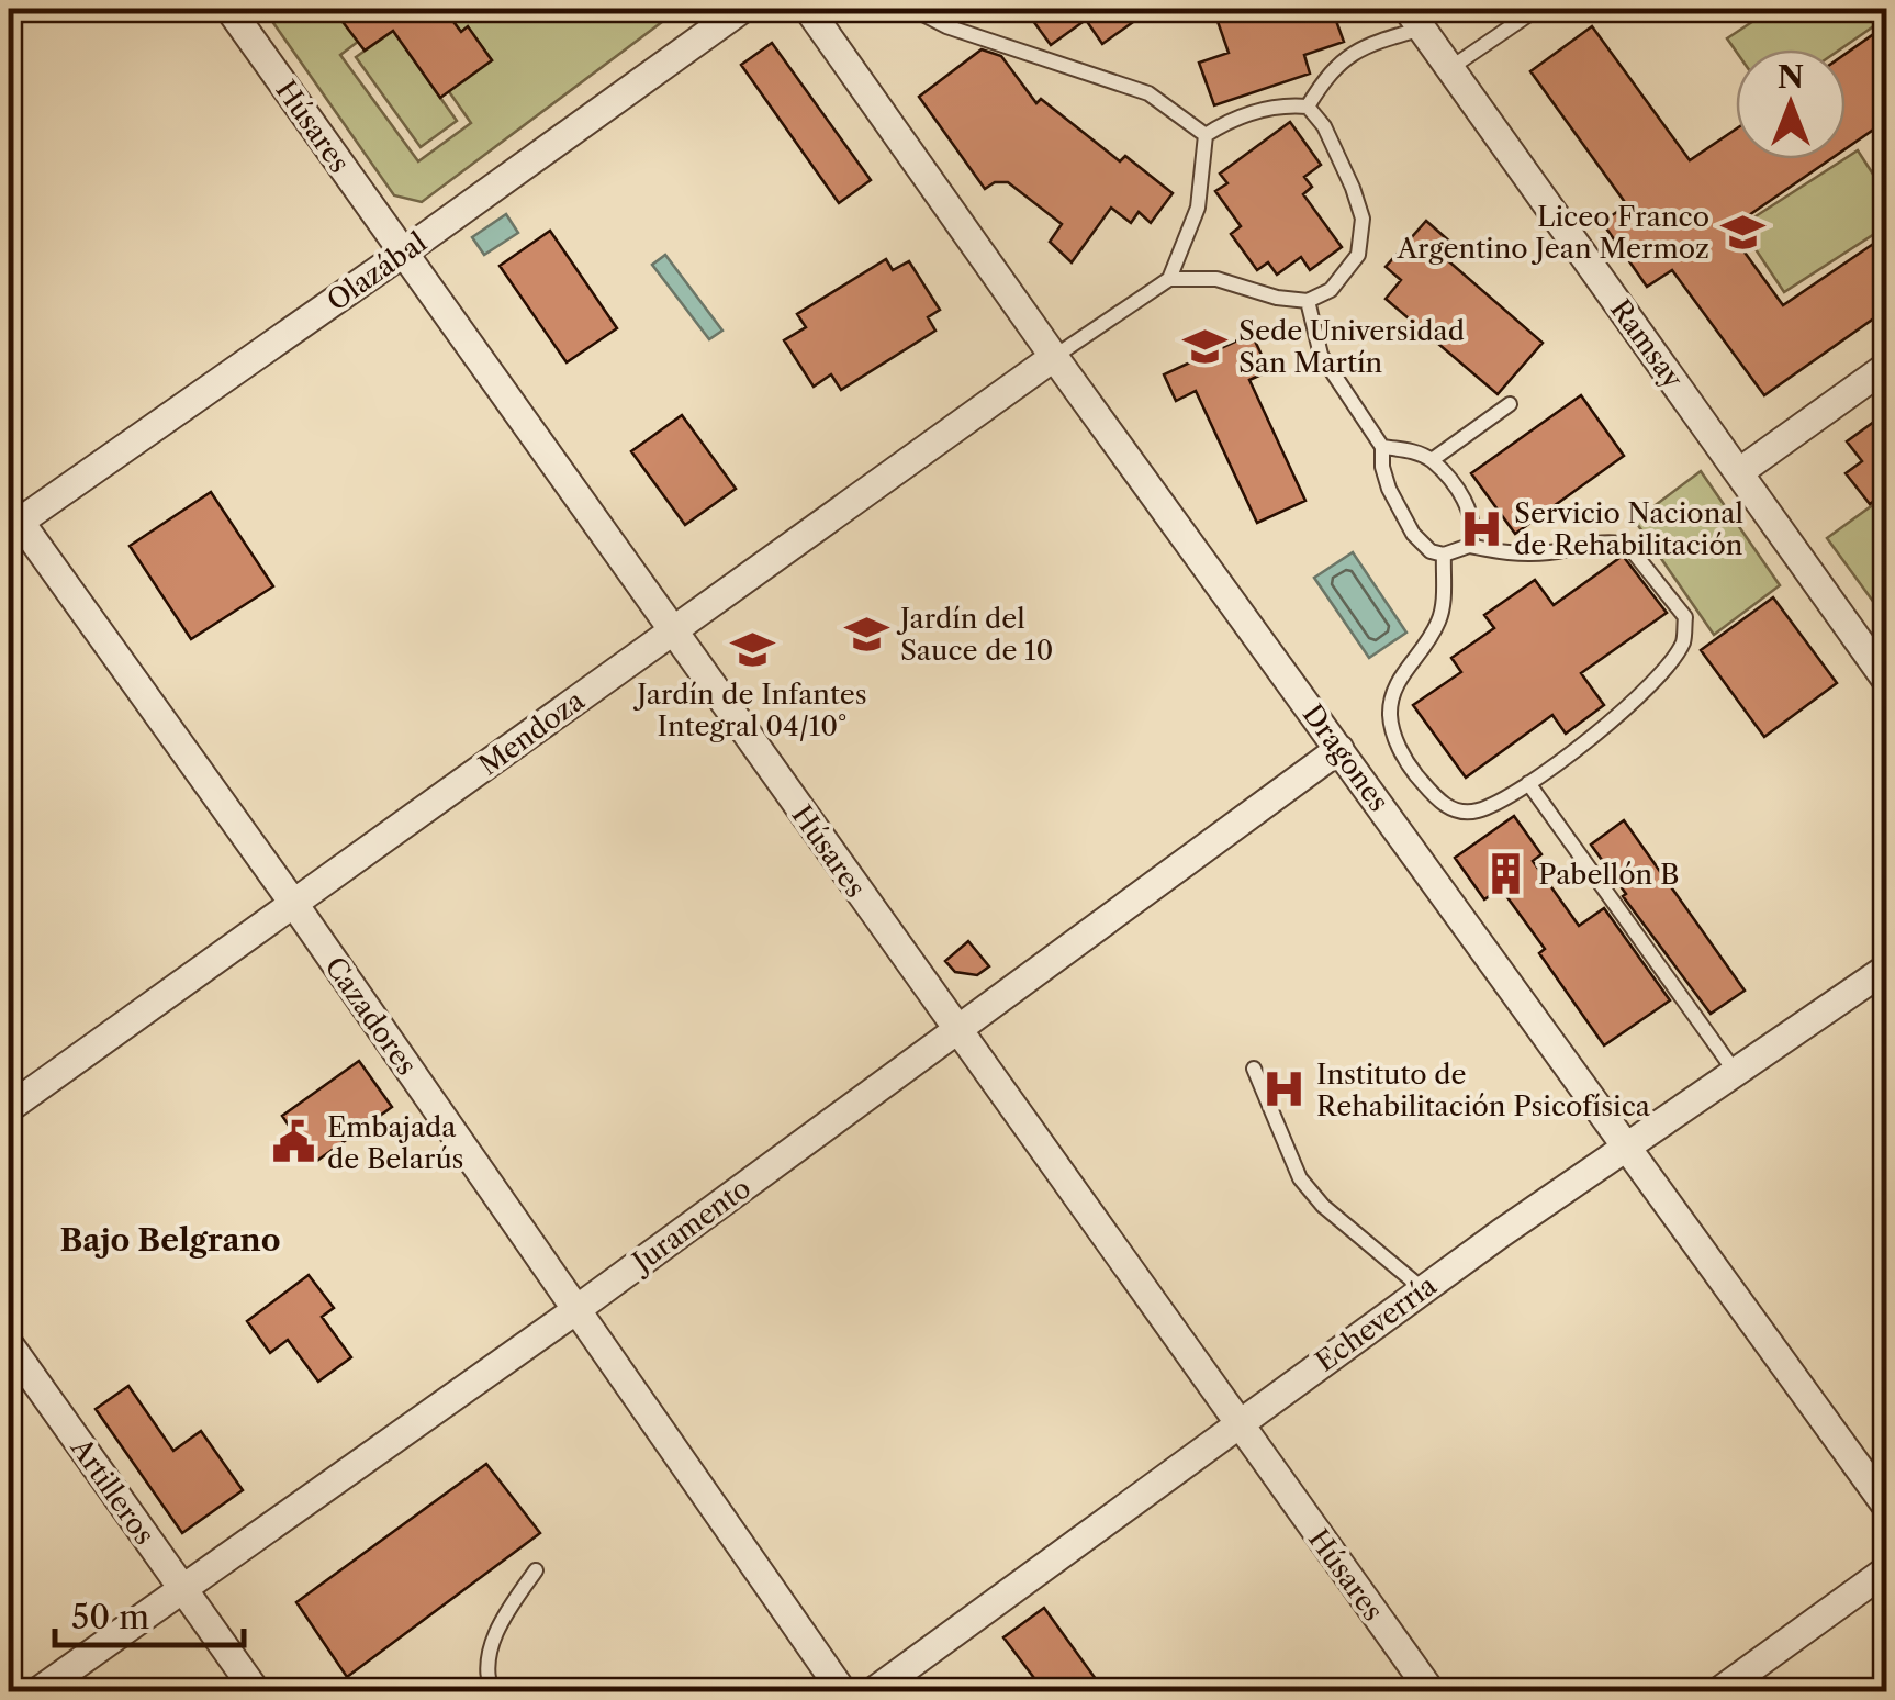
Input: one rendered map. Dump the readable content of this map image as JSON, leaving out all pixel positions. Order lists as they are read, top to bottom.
{
  "streets": {
    "street": [
      "Húsares",
      "Olazábal",
      "Ramsay",
      "Mendoza",
      "Dragones",
      "Cazadores",
      "Juramento",
      "Echeverría",
      "Artilleros"
    ]
  },
  "crossings": [
    ["Húsares", "Olazábal"],
    ["Húsares", "Mendoza"],
    ["Húsares", "Juramento"],
    ["Húsares", "Echeverría"],
    ["Olazábal", "Cazadores"],
    ["Mendoza", "Dragones"],
    ["Mendoza", "Cazadores"],
    ["Dragones", "Juramento"],
    ["Dragones", "Echeverría"],
    ["Cazadores", "Juramento"],
    ["Juramento", "Artilleros"]
  ],
  "districts": ["Bajo Belgrano"],
  "places": {
    "school or university": [
      "Liceo Franco Argentino Jean Mermoz",
      "Sede Universidad San Martín",
      "Jardín del Sauce de 10",
      "Jardín de Infantes Integral 04/10°"
    ],
    "hospital": ["Servicio Nacional de Rehabilitación", "Instituto de Rehabilitación Psicofísica"],
    "building": ["Pabellón B"],
    "public building": ["Embajada de Belarús"]
  },
  "scale_bar": "50 m",
  "north": "top"
}
